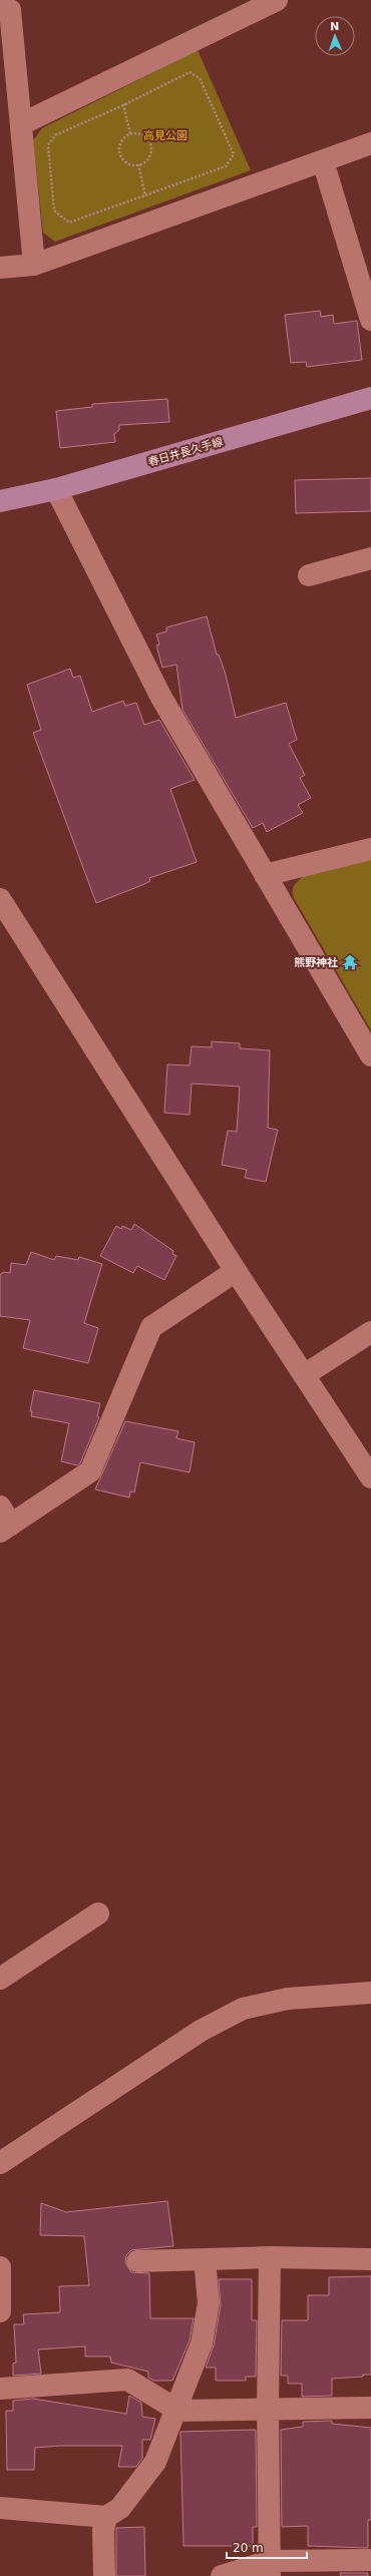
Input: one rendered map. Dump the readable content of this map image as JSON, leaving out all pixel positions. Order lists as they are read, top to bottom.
{
  "streets": {
    "main road": ["春日井長久手線"]
  },
  "parks": ["高見公園"],
  "places": {
    "temple": ["熊野神社"]
  },
  "scale_bar": "20 m",
  "north": "top"
}
